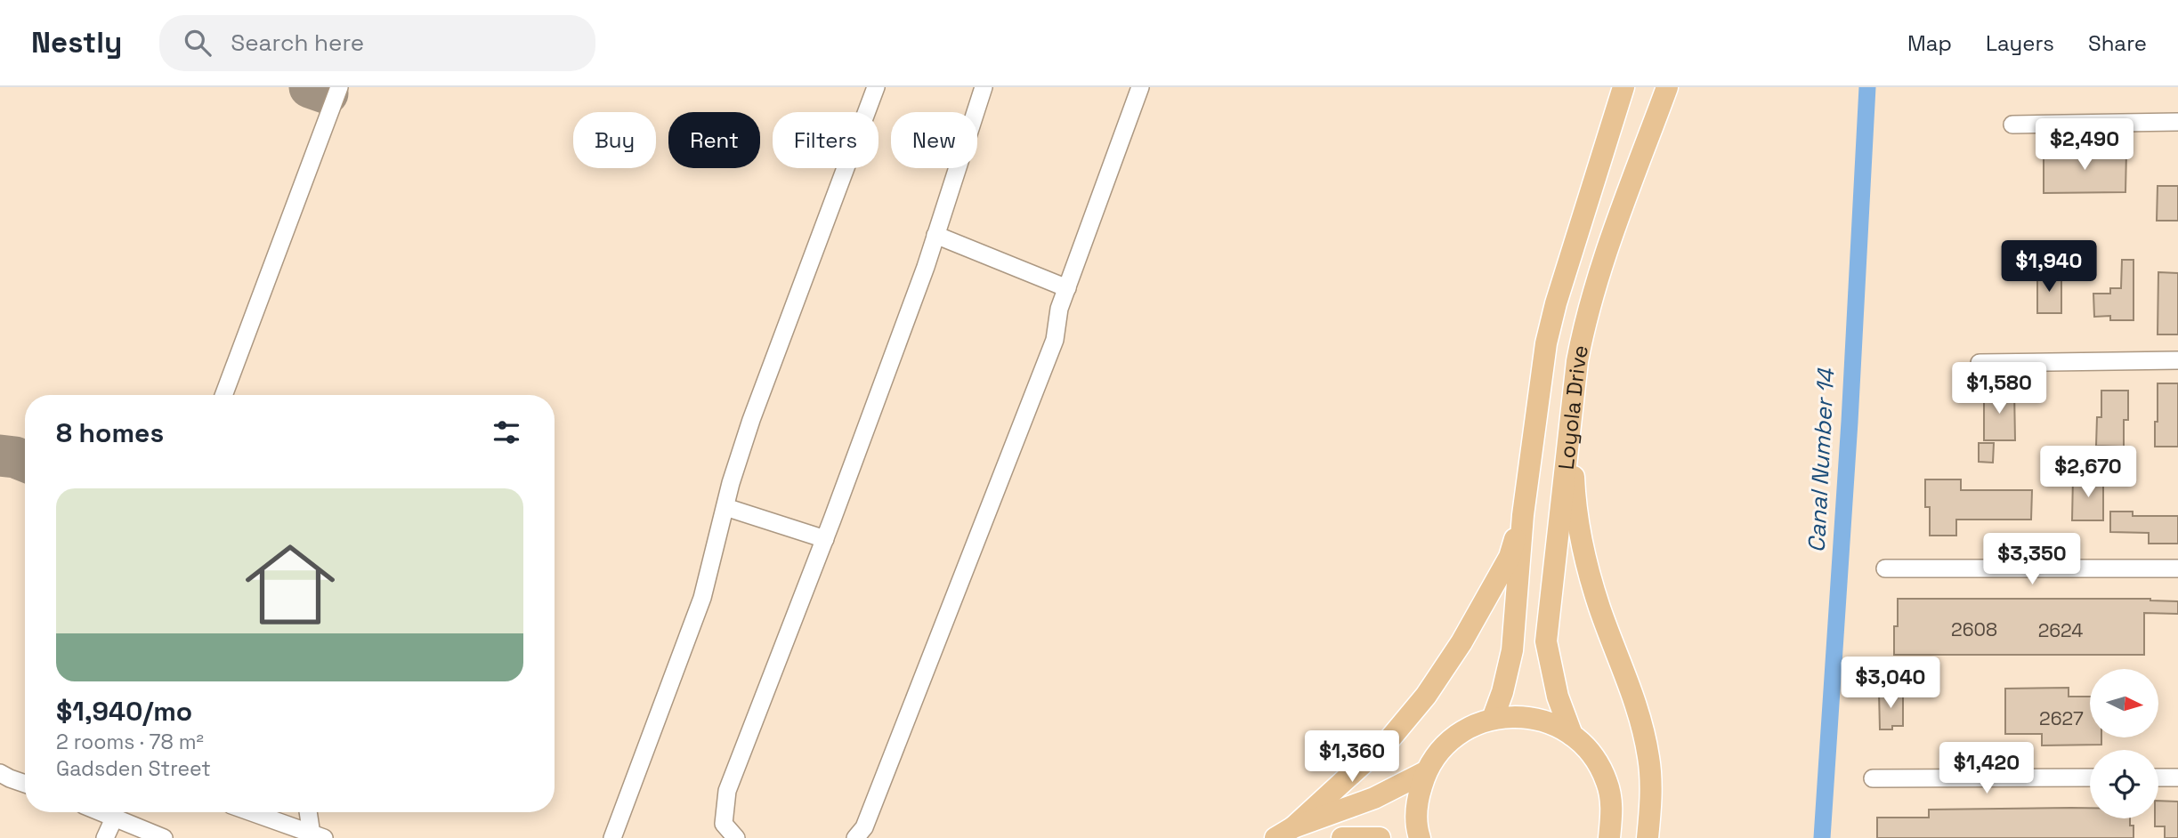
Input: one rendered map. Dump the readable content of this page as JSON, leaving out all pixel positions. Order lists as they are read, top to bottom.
{
  "streets": {
    "main road": ["Loyola Drive"]
  },
  "water": ["Canal Number 14"],
  "house_numbers": ["2608", "2624", "2627"],
  "north": "right",
  "page": {
    "header": "Nestly",
    "search": "Search here",
    "nav": ["Map", "Layers", "Share"],
    "chip": [
      "Buy",
      "Rent",
      "Filters",
      "New"
    ],
    "price": [
      "$2,490",
      "$1,940",
      "$1,580",
      "$2,670",
      "$3,350",
      "$3,040",
      "$1,360",
      "$1,420"
    ],
    "heading": "8 homes",
    "list": [
      {
        "name": "$1,940/mo",
        "note": "2 rooms · 78 m² · Gadsden Street"
      }
    ]
  }
}
